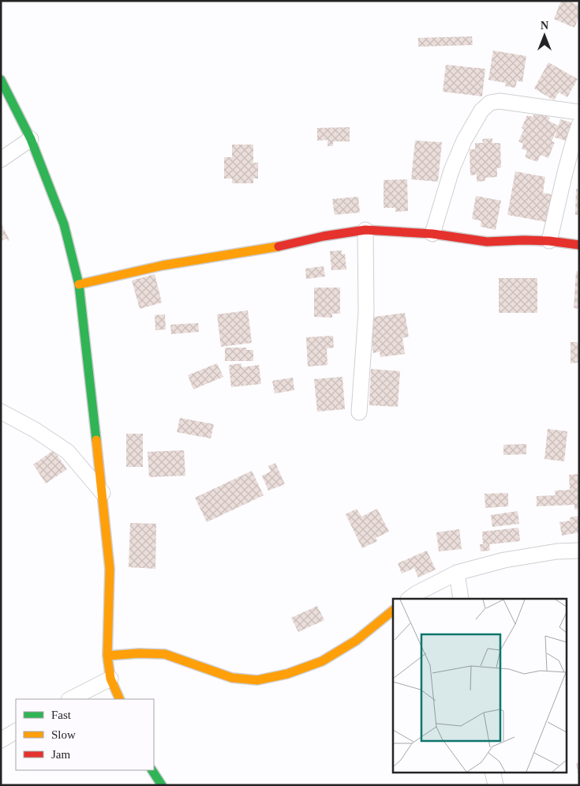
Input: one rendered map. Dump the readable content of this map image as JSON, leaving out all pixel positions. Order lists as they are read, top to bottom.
{
  "legend": ["Fast", "Slow", "Jam"],
  "north": "top"
}
